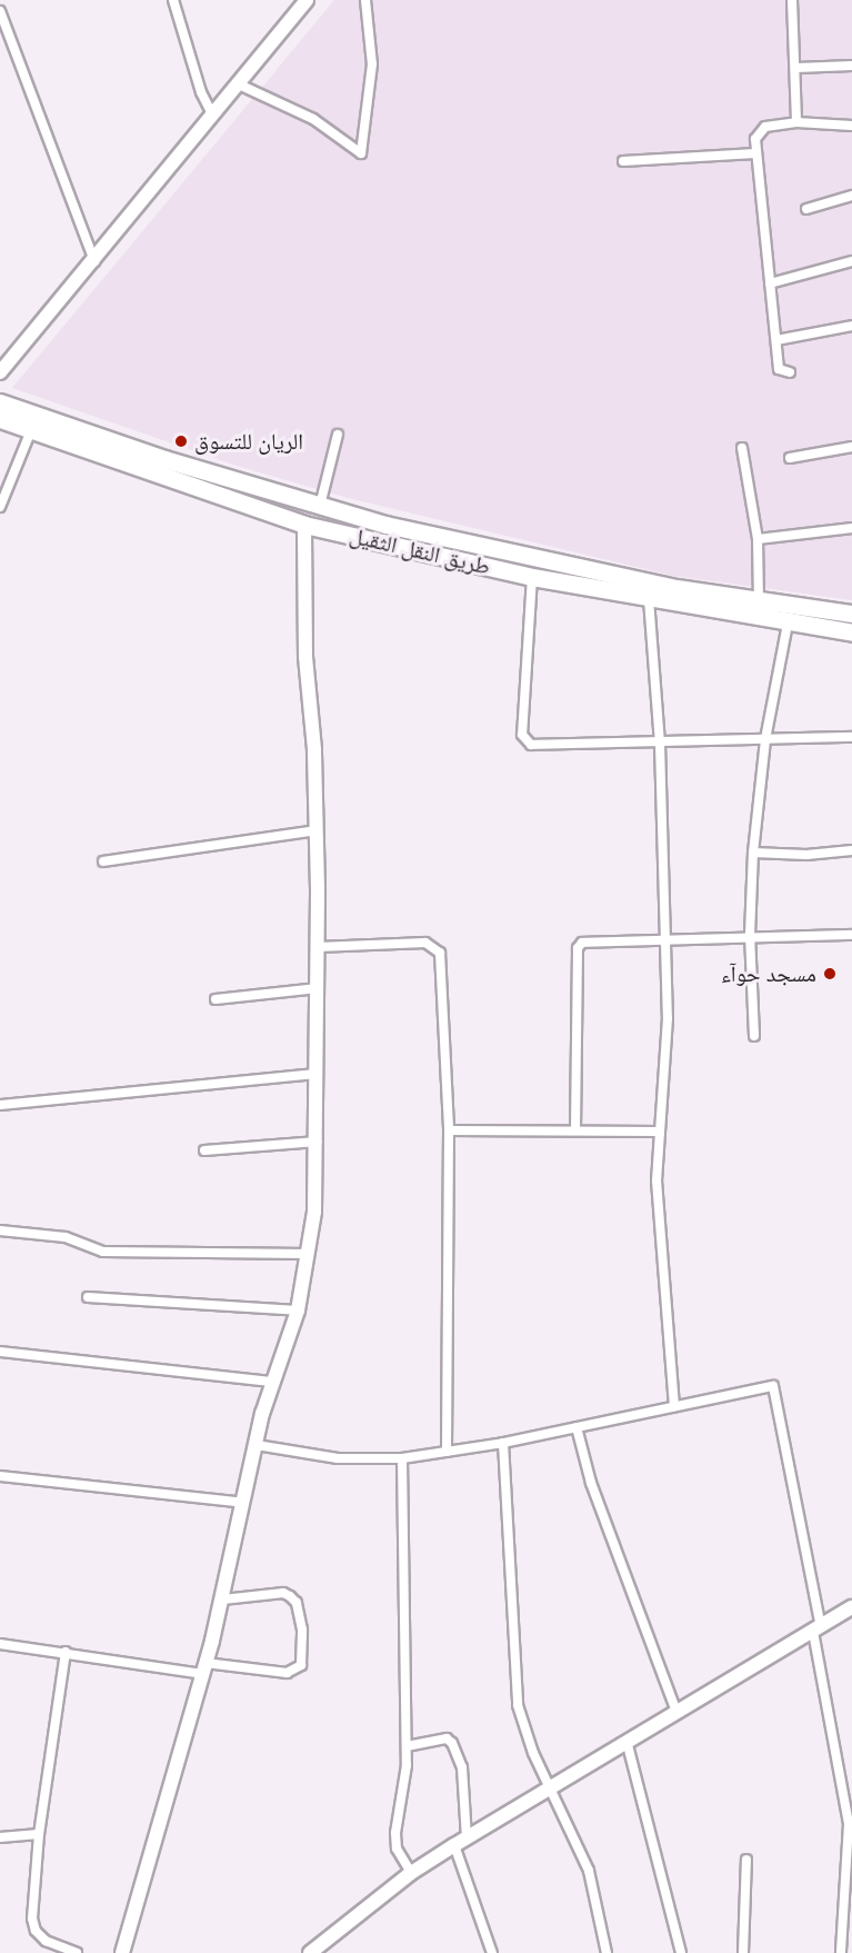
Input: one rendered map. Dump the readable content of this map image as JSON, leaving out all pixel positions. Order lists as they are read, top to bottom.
{
  "streets": {
    "highway": ["طريق النقل الثقيل"]
  },
  "places": ["الريان للتسوق", "مسجد حوآء"]
}
